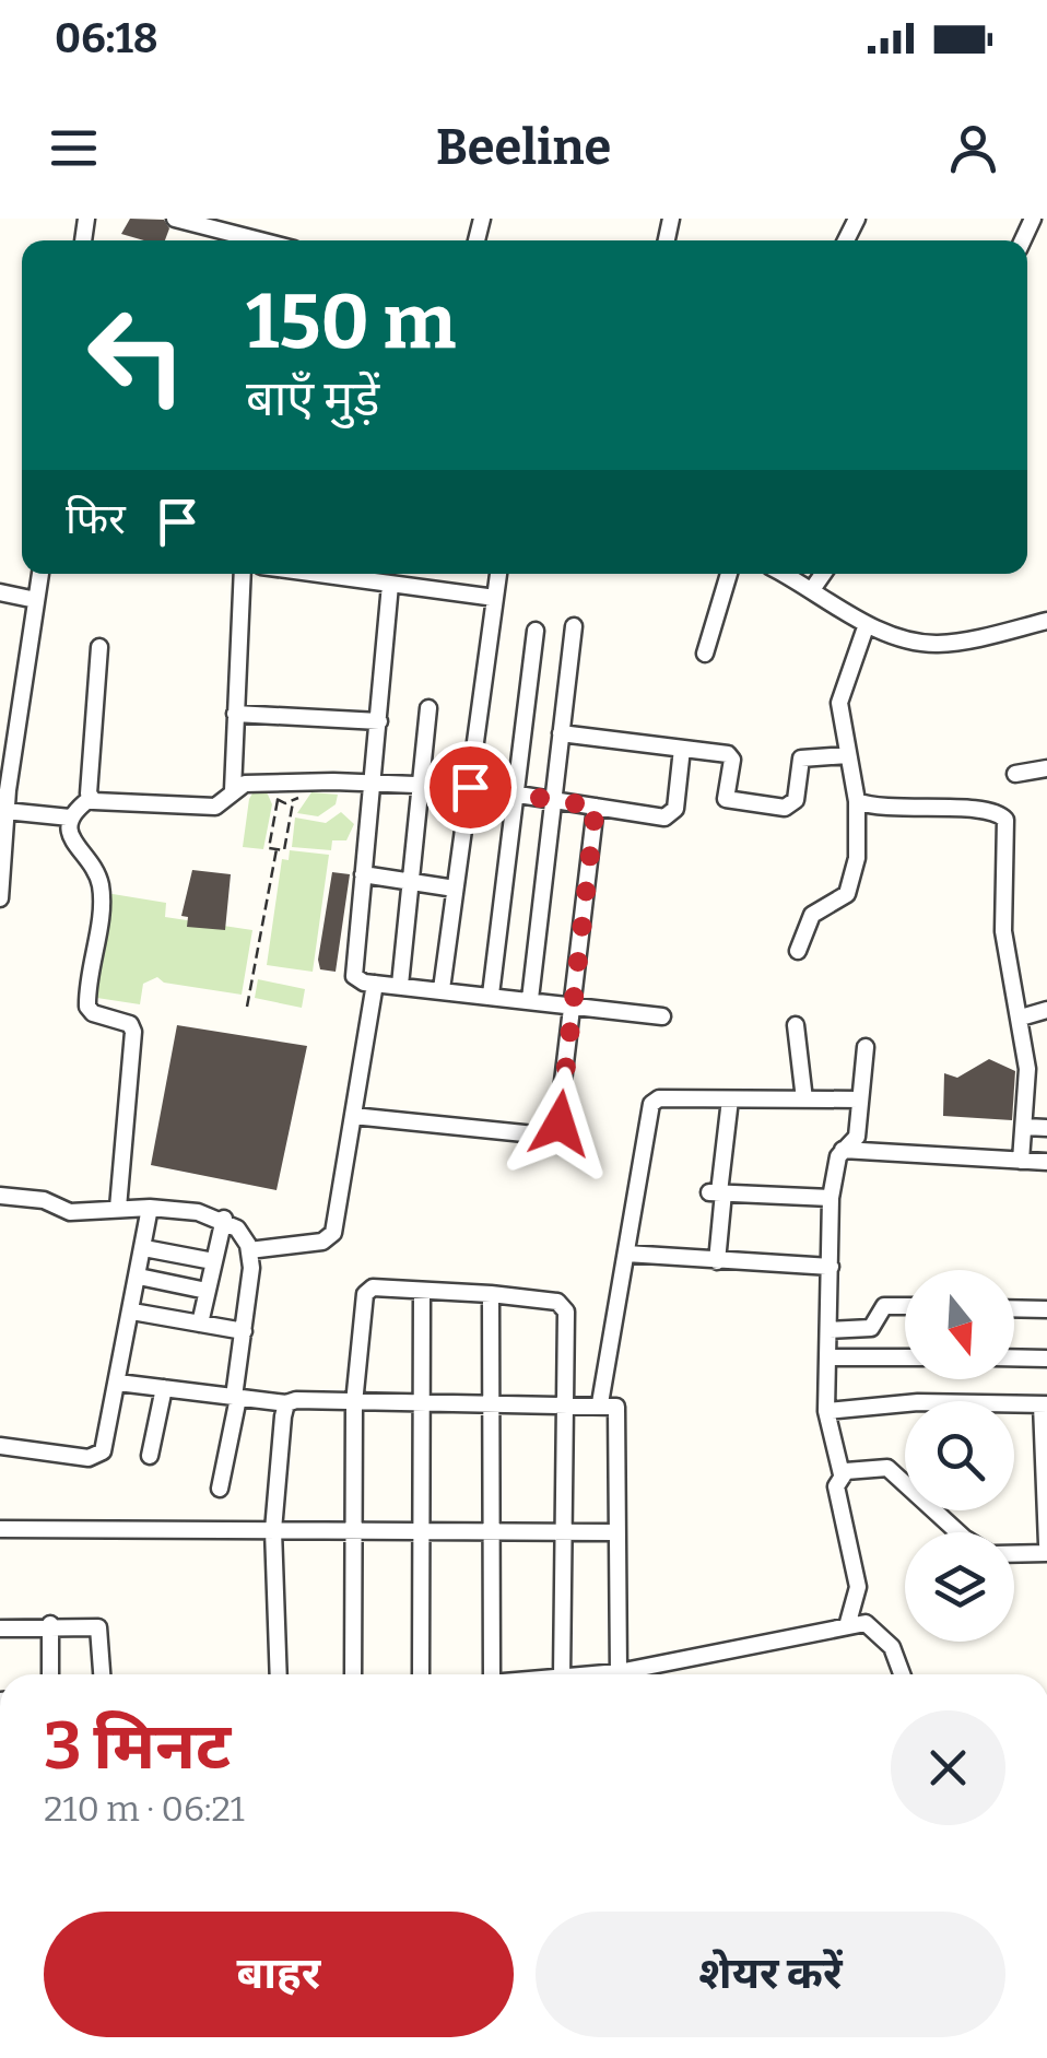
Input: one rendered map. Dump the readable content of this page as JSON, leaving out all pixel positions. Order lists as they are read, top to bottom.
{
  "north": "bottom",
  "page": {
    "status": "06:18",
    "header": "Beeline",
    "turn": ["150 m", "बाएँ मुड़ें"],
    "then": "फिर",
    "heading": ["3 मिनट", "210 m · 06:21"],
    "buttons": ["बाहर", "शेयर करें"]
  }
}
